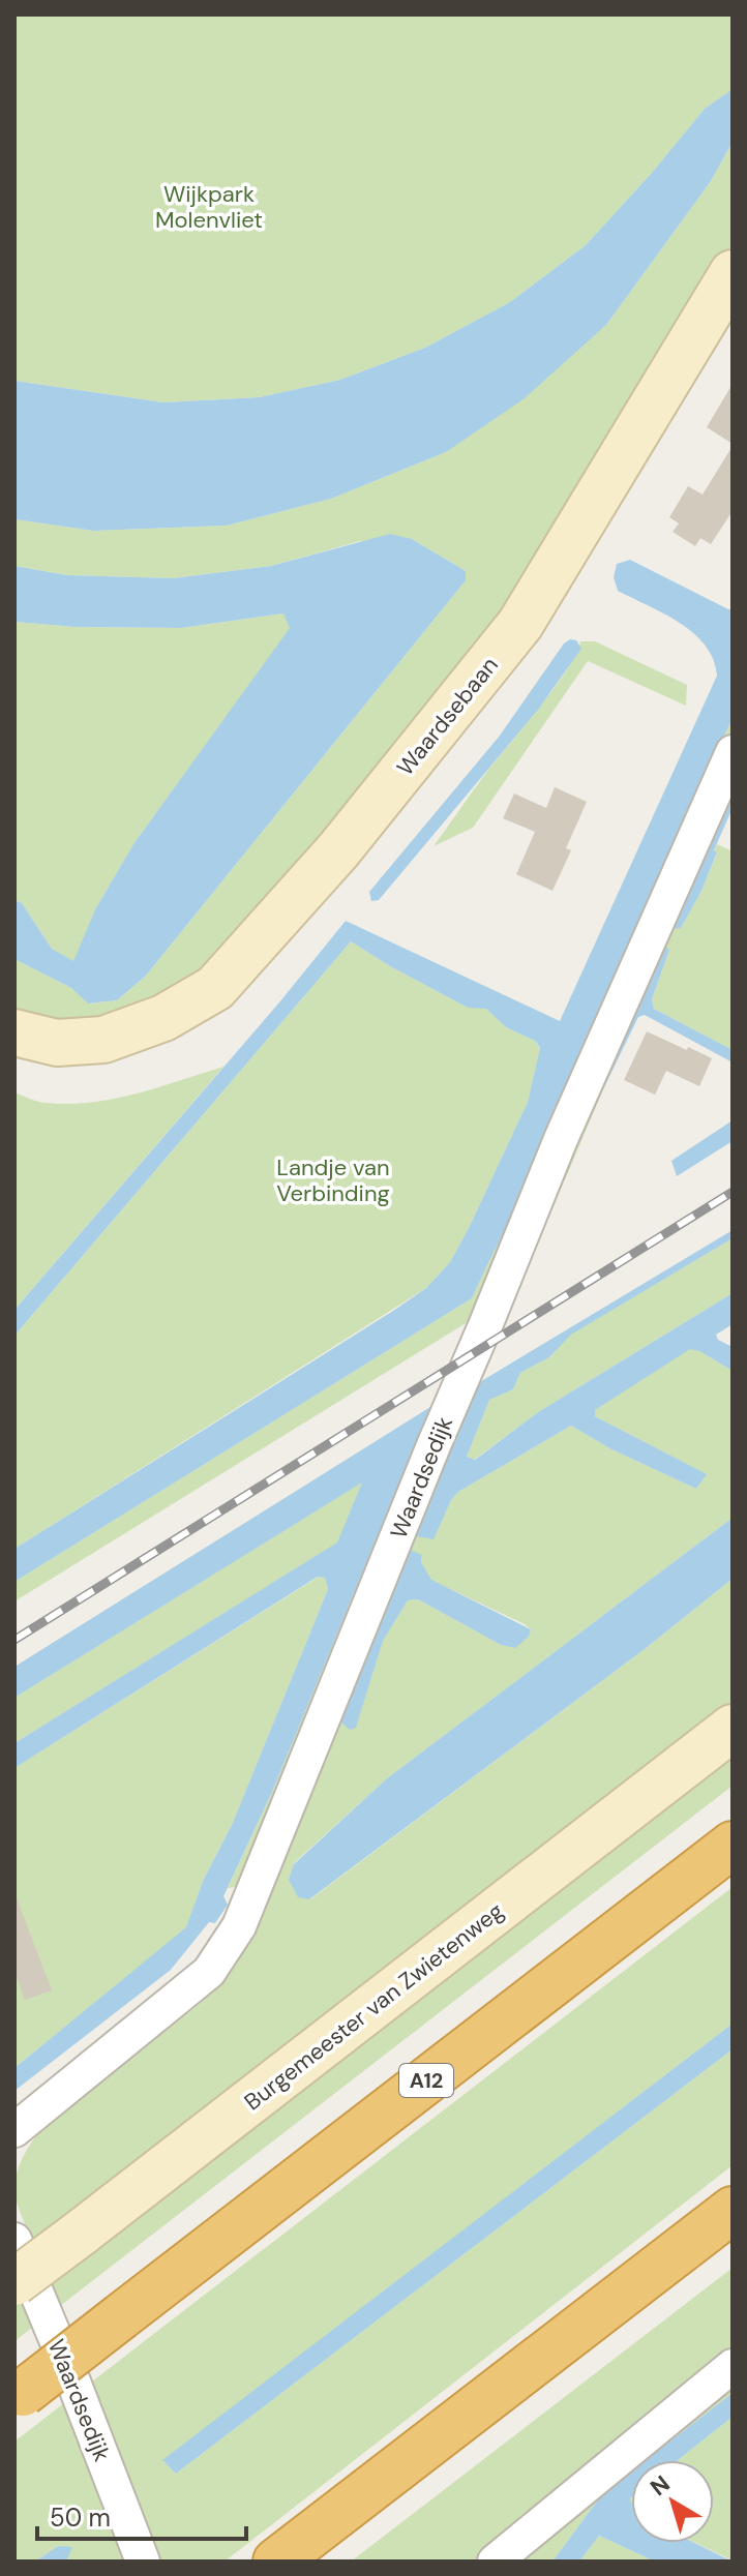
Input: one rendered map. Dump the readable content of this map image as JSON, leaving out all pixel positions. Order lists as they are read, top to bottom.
{
  "streets": {
    "highway": ["A12"],
    "street": ["Waardsebaan", "Waardsedijk", "Burgemeester van Zwietenweg"]
  },
  "parks": ["Wijkpark Molenvliet", "Landje van Verbinding"],
  "scale_bar": "50 m",
  "north": "top left"
}
